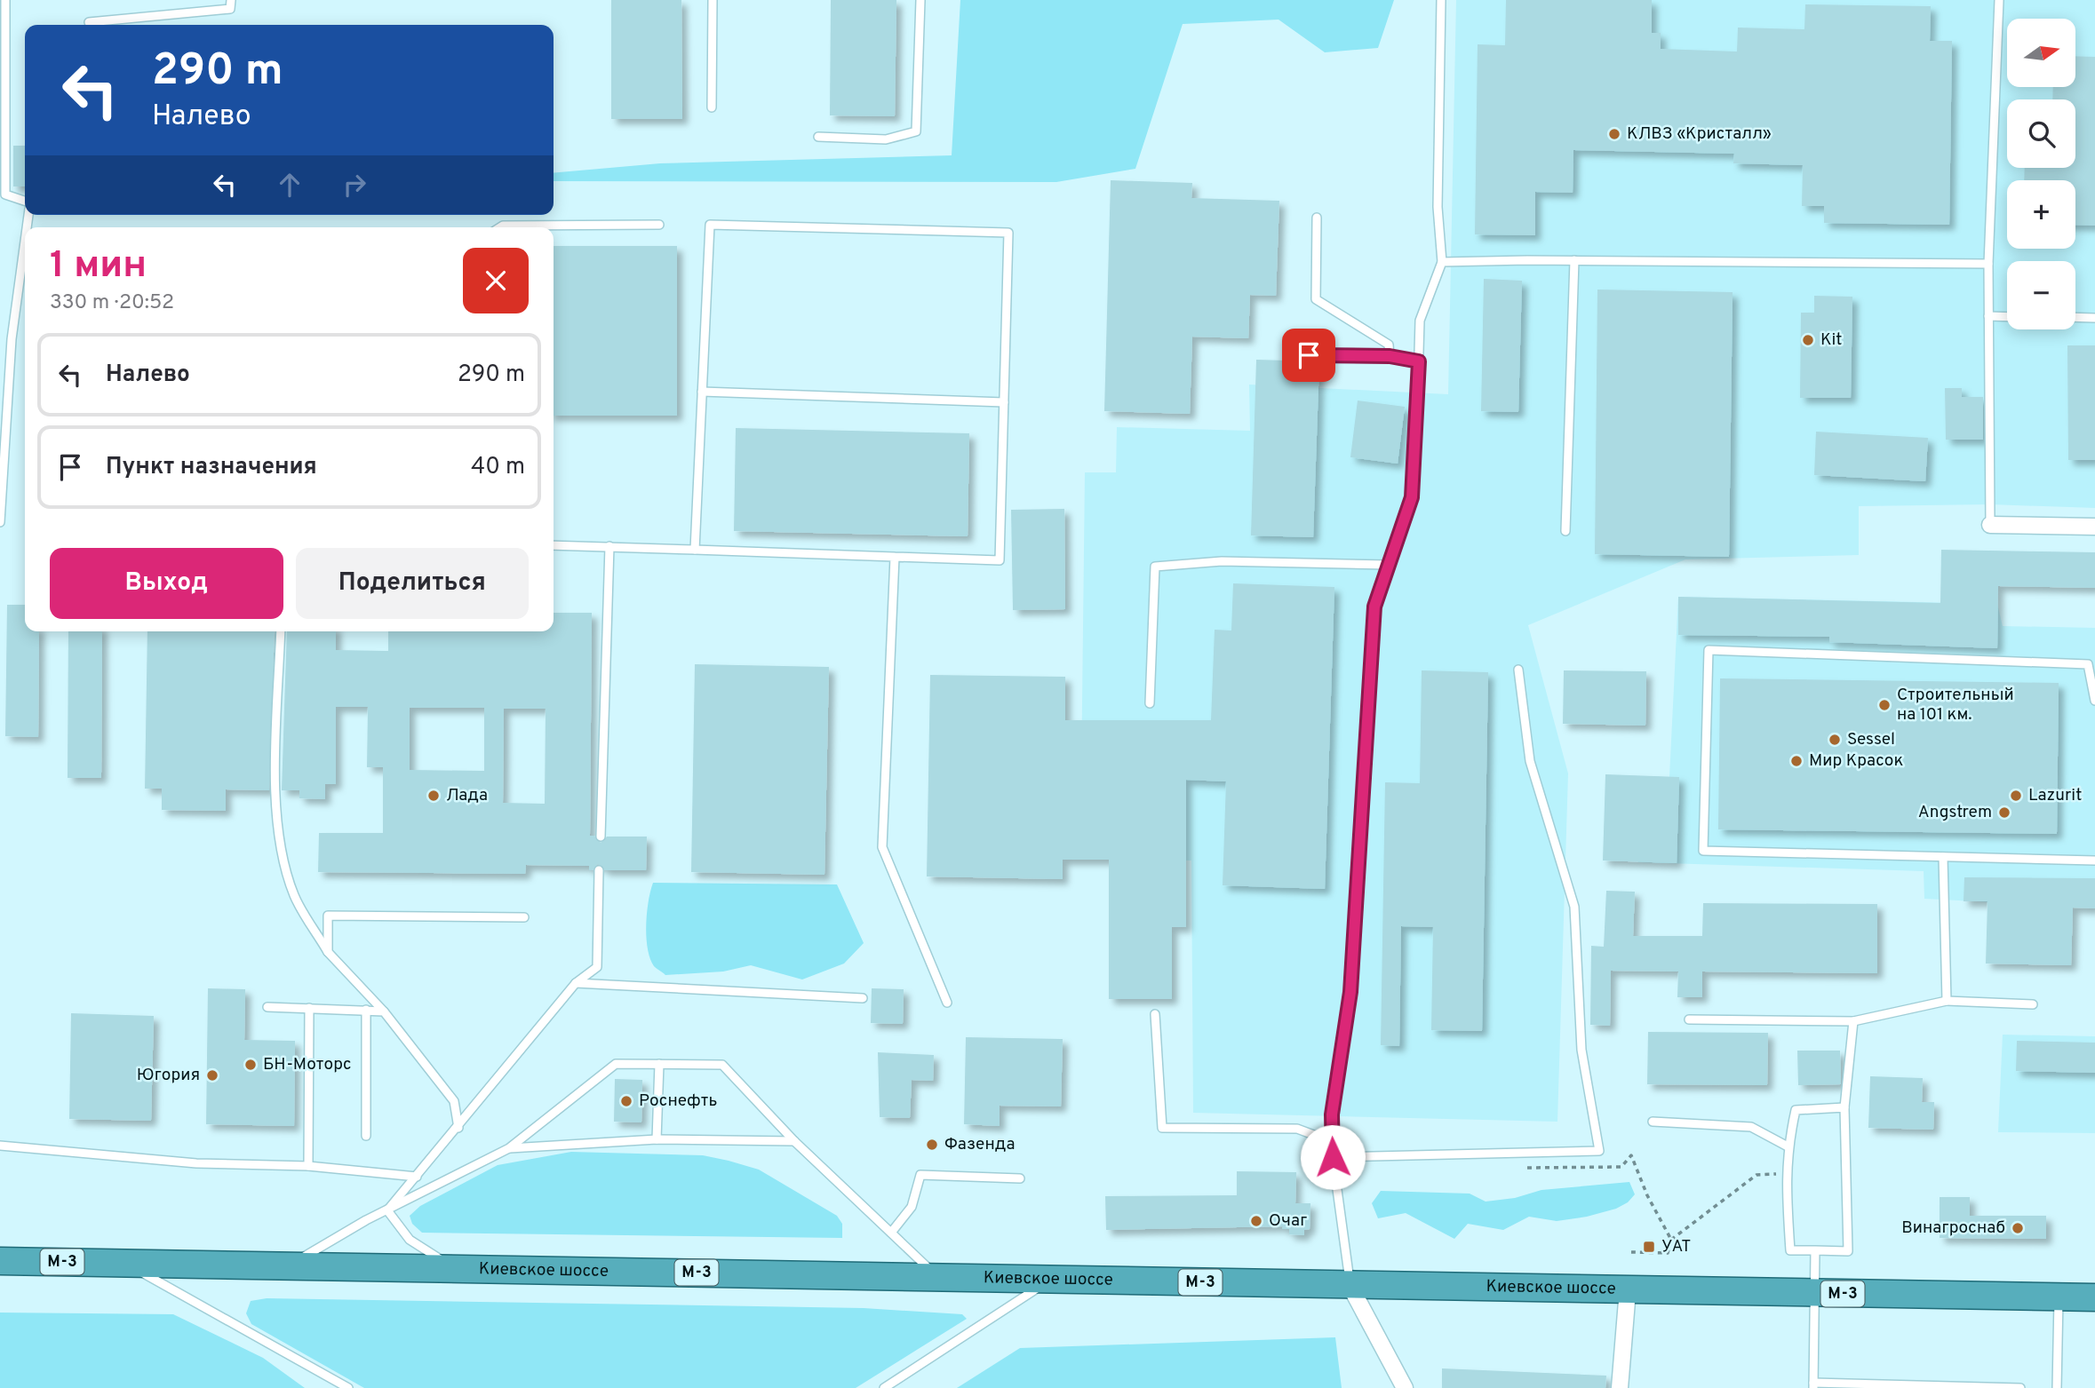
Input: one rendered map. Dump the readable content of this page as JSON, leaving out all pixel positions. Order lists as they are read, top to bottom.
{
  "streets": {
    "highway": ["М-3", "Киевское шоссе"]
  },
  "places": {
    "other": [
      "КЛВЗ «Кристалл»",
      "Kit",
      "Строительный на 101 км.",
      "Sessel",
      "Мир Красок",
      "Лада",
      "Lazurit",
      "Angstrem",
      "БН-Моторс",
      "Югория",
      "Роснефть",
      "Фазенда",
      "Очаг",
      "Винагроснаб"
    ],
    "transit": ["УАТ"]
  },
  "north": "right",
  "page": {
    "map_buttons": ["+", "−"],
    "turn": ["290 m", "Налево"],
    "heading": ["1 мин", "330 m · 20:52"],
    "list": [
      {
        "name": "Налево",
        "value": "290 m"
      },
      {
        "name": "Пункт назначения",
        "value": "40 m"
      }
    ],
    "buttons": ["Выход", "Поделиться"]
  }
}
